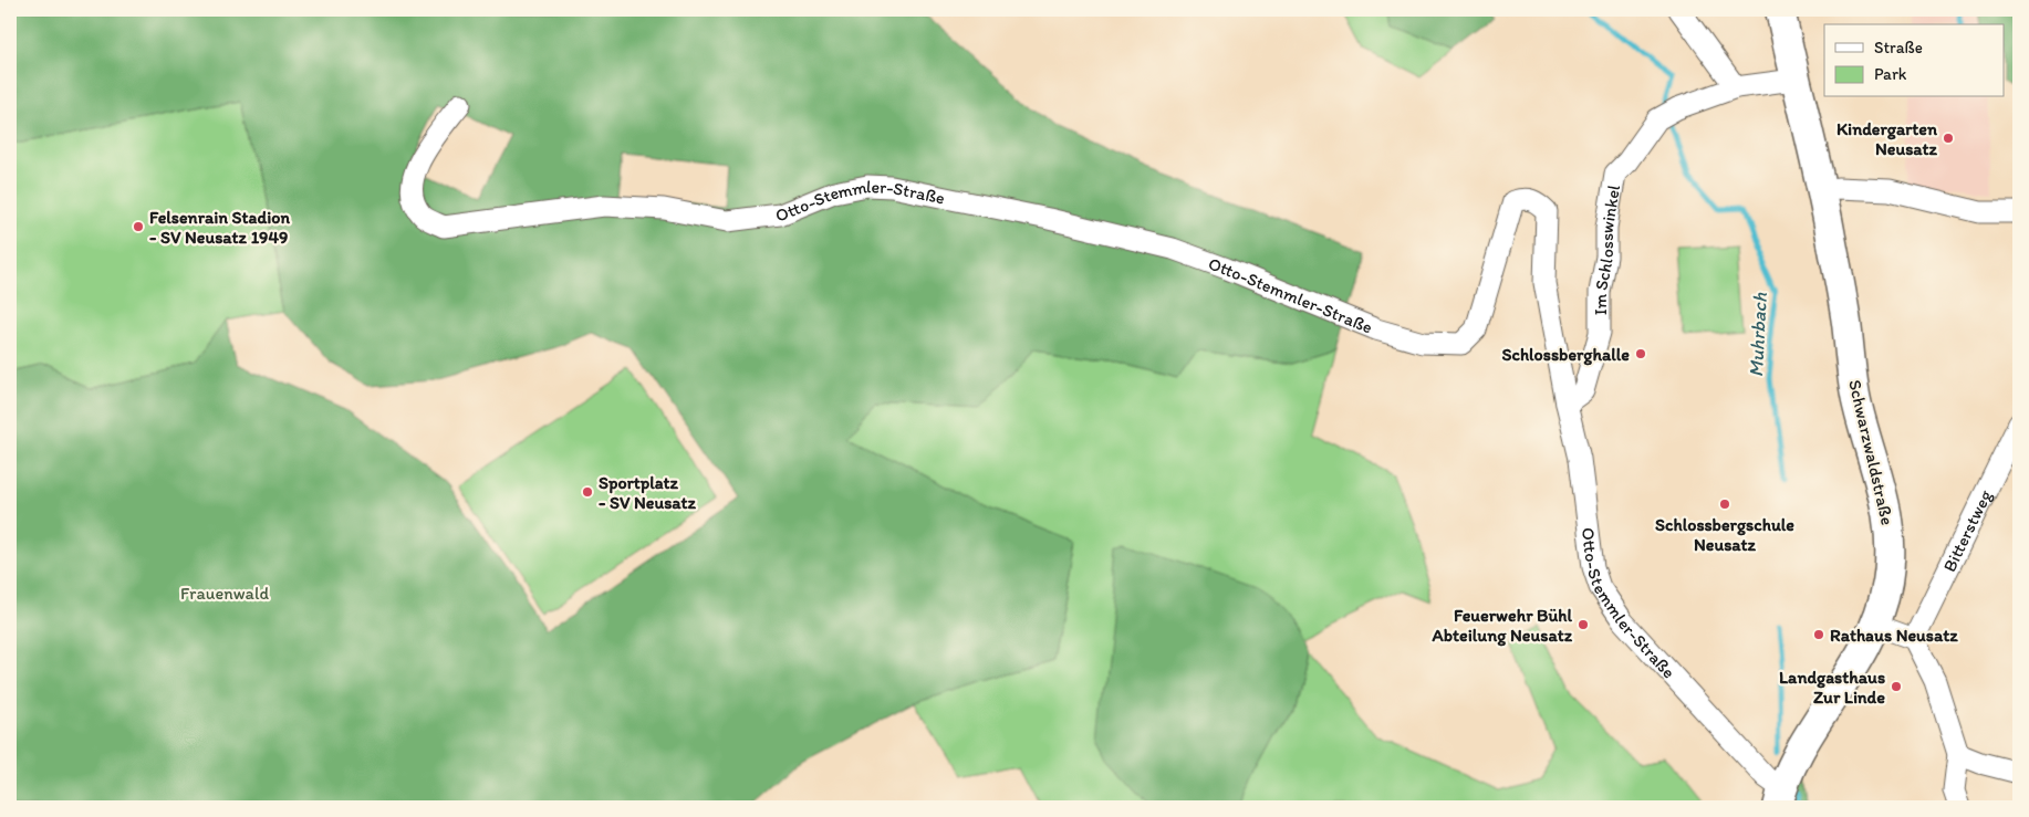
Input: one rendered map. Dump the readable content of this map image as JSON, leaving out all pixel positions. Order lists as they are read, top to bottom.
{
  "streets": {
    "main road": ["Schwarzwaldstraße"],
    "street": ["Otto-Stemmler-Straße", "Im Schlosswinkel", "Bitterstweg"]
  },
  "crossings": [
    ["Otto-Stemmler-Straße", "Im Schlosswinkel"],
    ["Otto-Stemmler-Straße", "Schwarzwaldstraße"],
    ["Im Schlosswinkel", "Schwarzwaldstraße"]
  ],
  "water": ["Muhrbach"],
  "parks": ["Frauenwald"],
  "places": [
    "Kindergarten Neusatz",
    "Felsenrain Stadion - SV Neusatz 1949",
    "Schlossberghalle",
    "Sportplatz - SV Neusatz",
    "Schlossbergschule Neusatz",
    "Feuerwehr Bühl Abteilung Neusatz",
    "Rathaus Neusatz",
    "Landgasthaus Zur Linde"
  ],
  "legend": ["Straße", "Park"]
}
